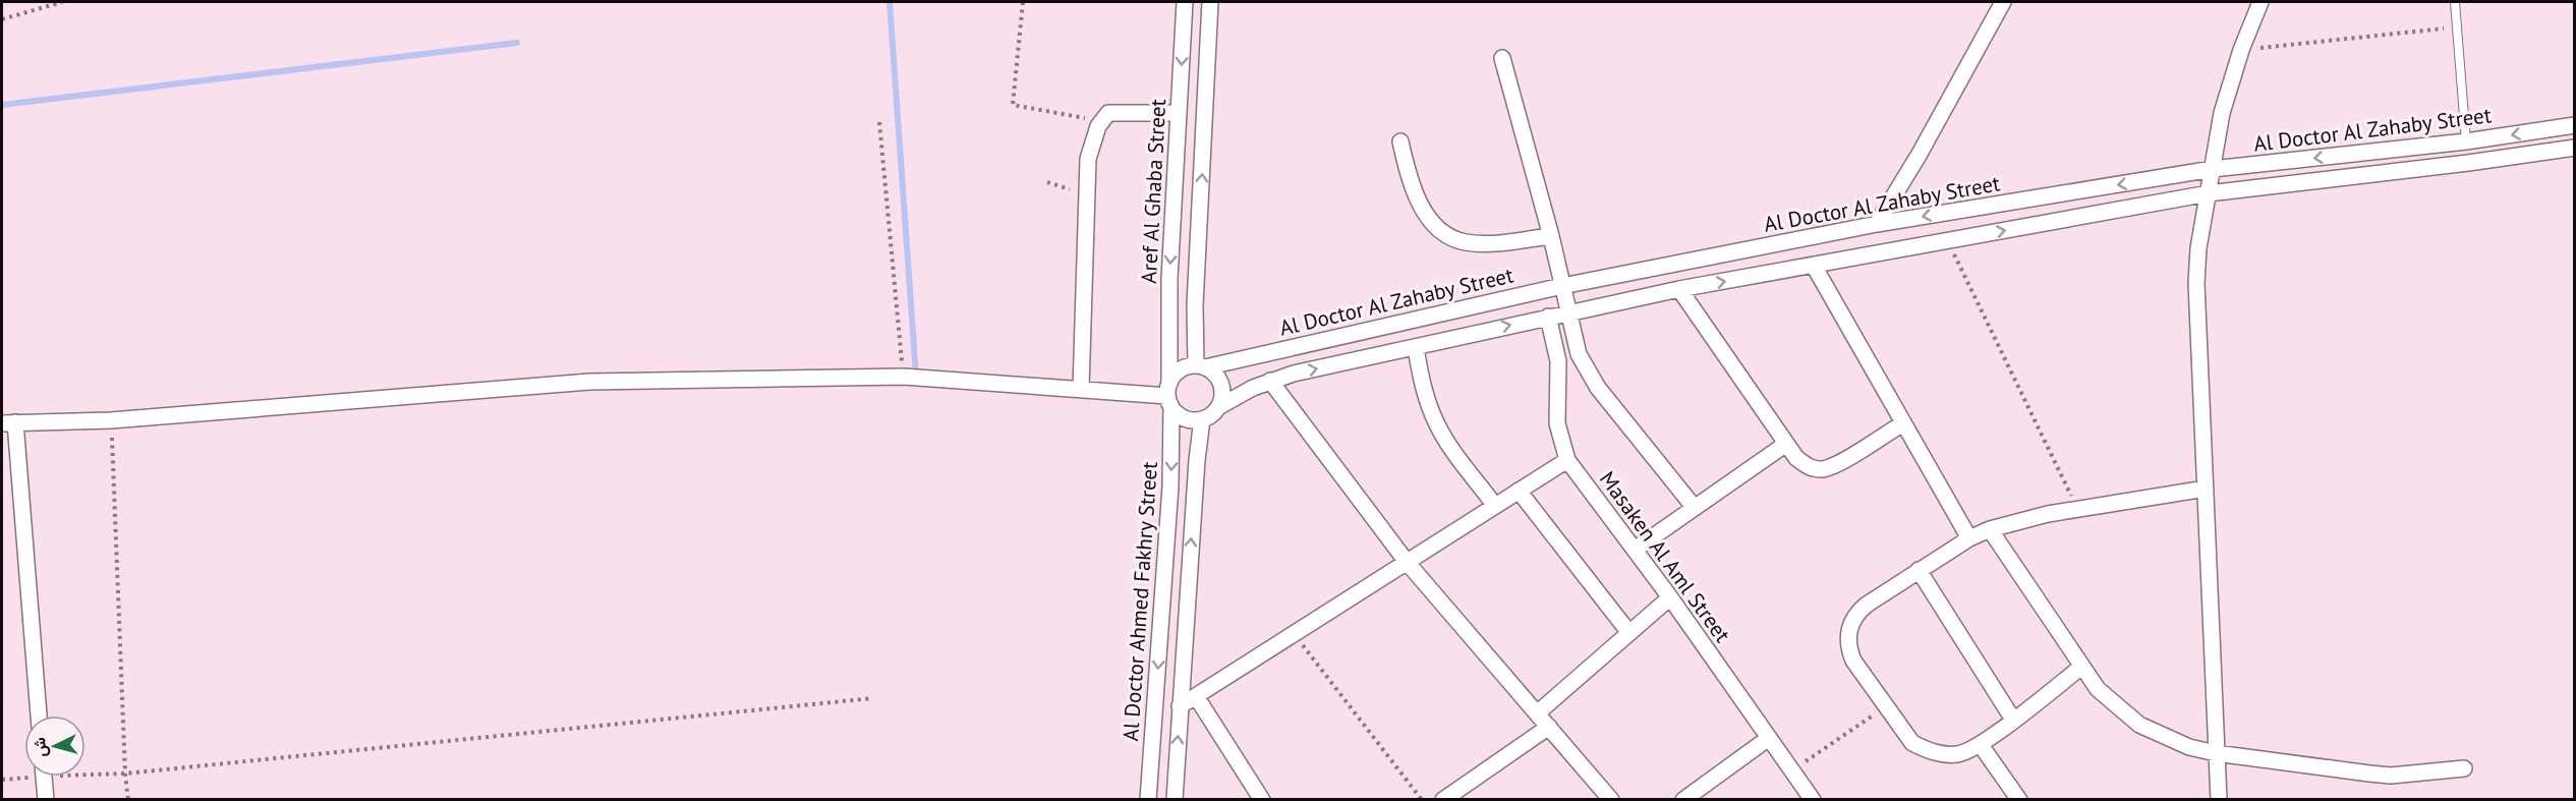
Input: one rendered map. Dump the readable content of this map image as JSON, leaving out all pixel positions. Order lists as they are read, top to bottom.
{
  "streets": {
    "street": [
      "Al Doctor Al Zahaby Street",
      "Aref Al Ghaba Street",
      "Masaken Al Aml Street",
      "Al Doctor Ahmed Fakhry Street"
    ]
  },
  "crossings": [
    ["Al Doctor Al Zahaby Street", "Aref Al Ghaba Street"],
    ["Al Doctor Al Zahaby Street", "Masaken Al Aml Street"],
    ["Al Doctor Al Zahaby Street", "Al Doctor Ahmed Fakhry Street"],
    ["Aref Al Ghaba Street", "Al Doctor Ahmed Fakhry Street"]
  ],
  "north": "left"
}
